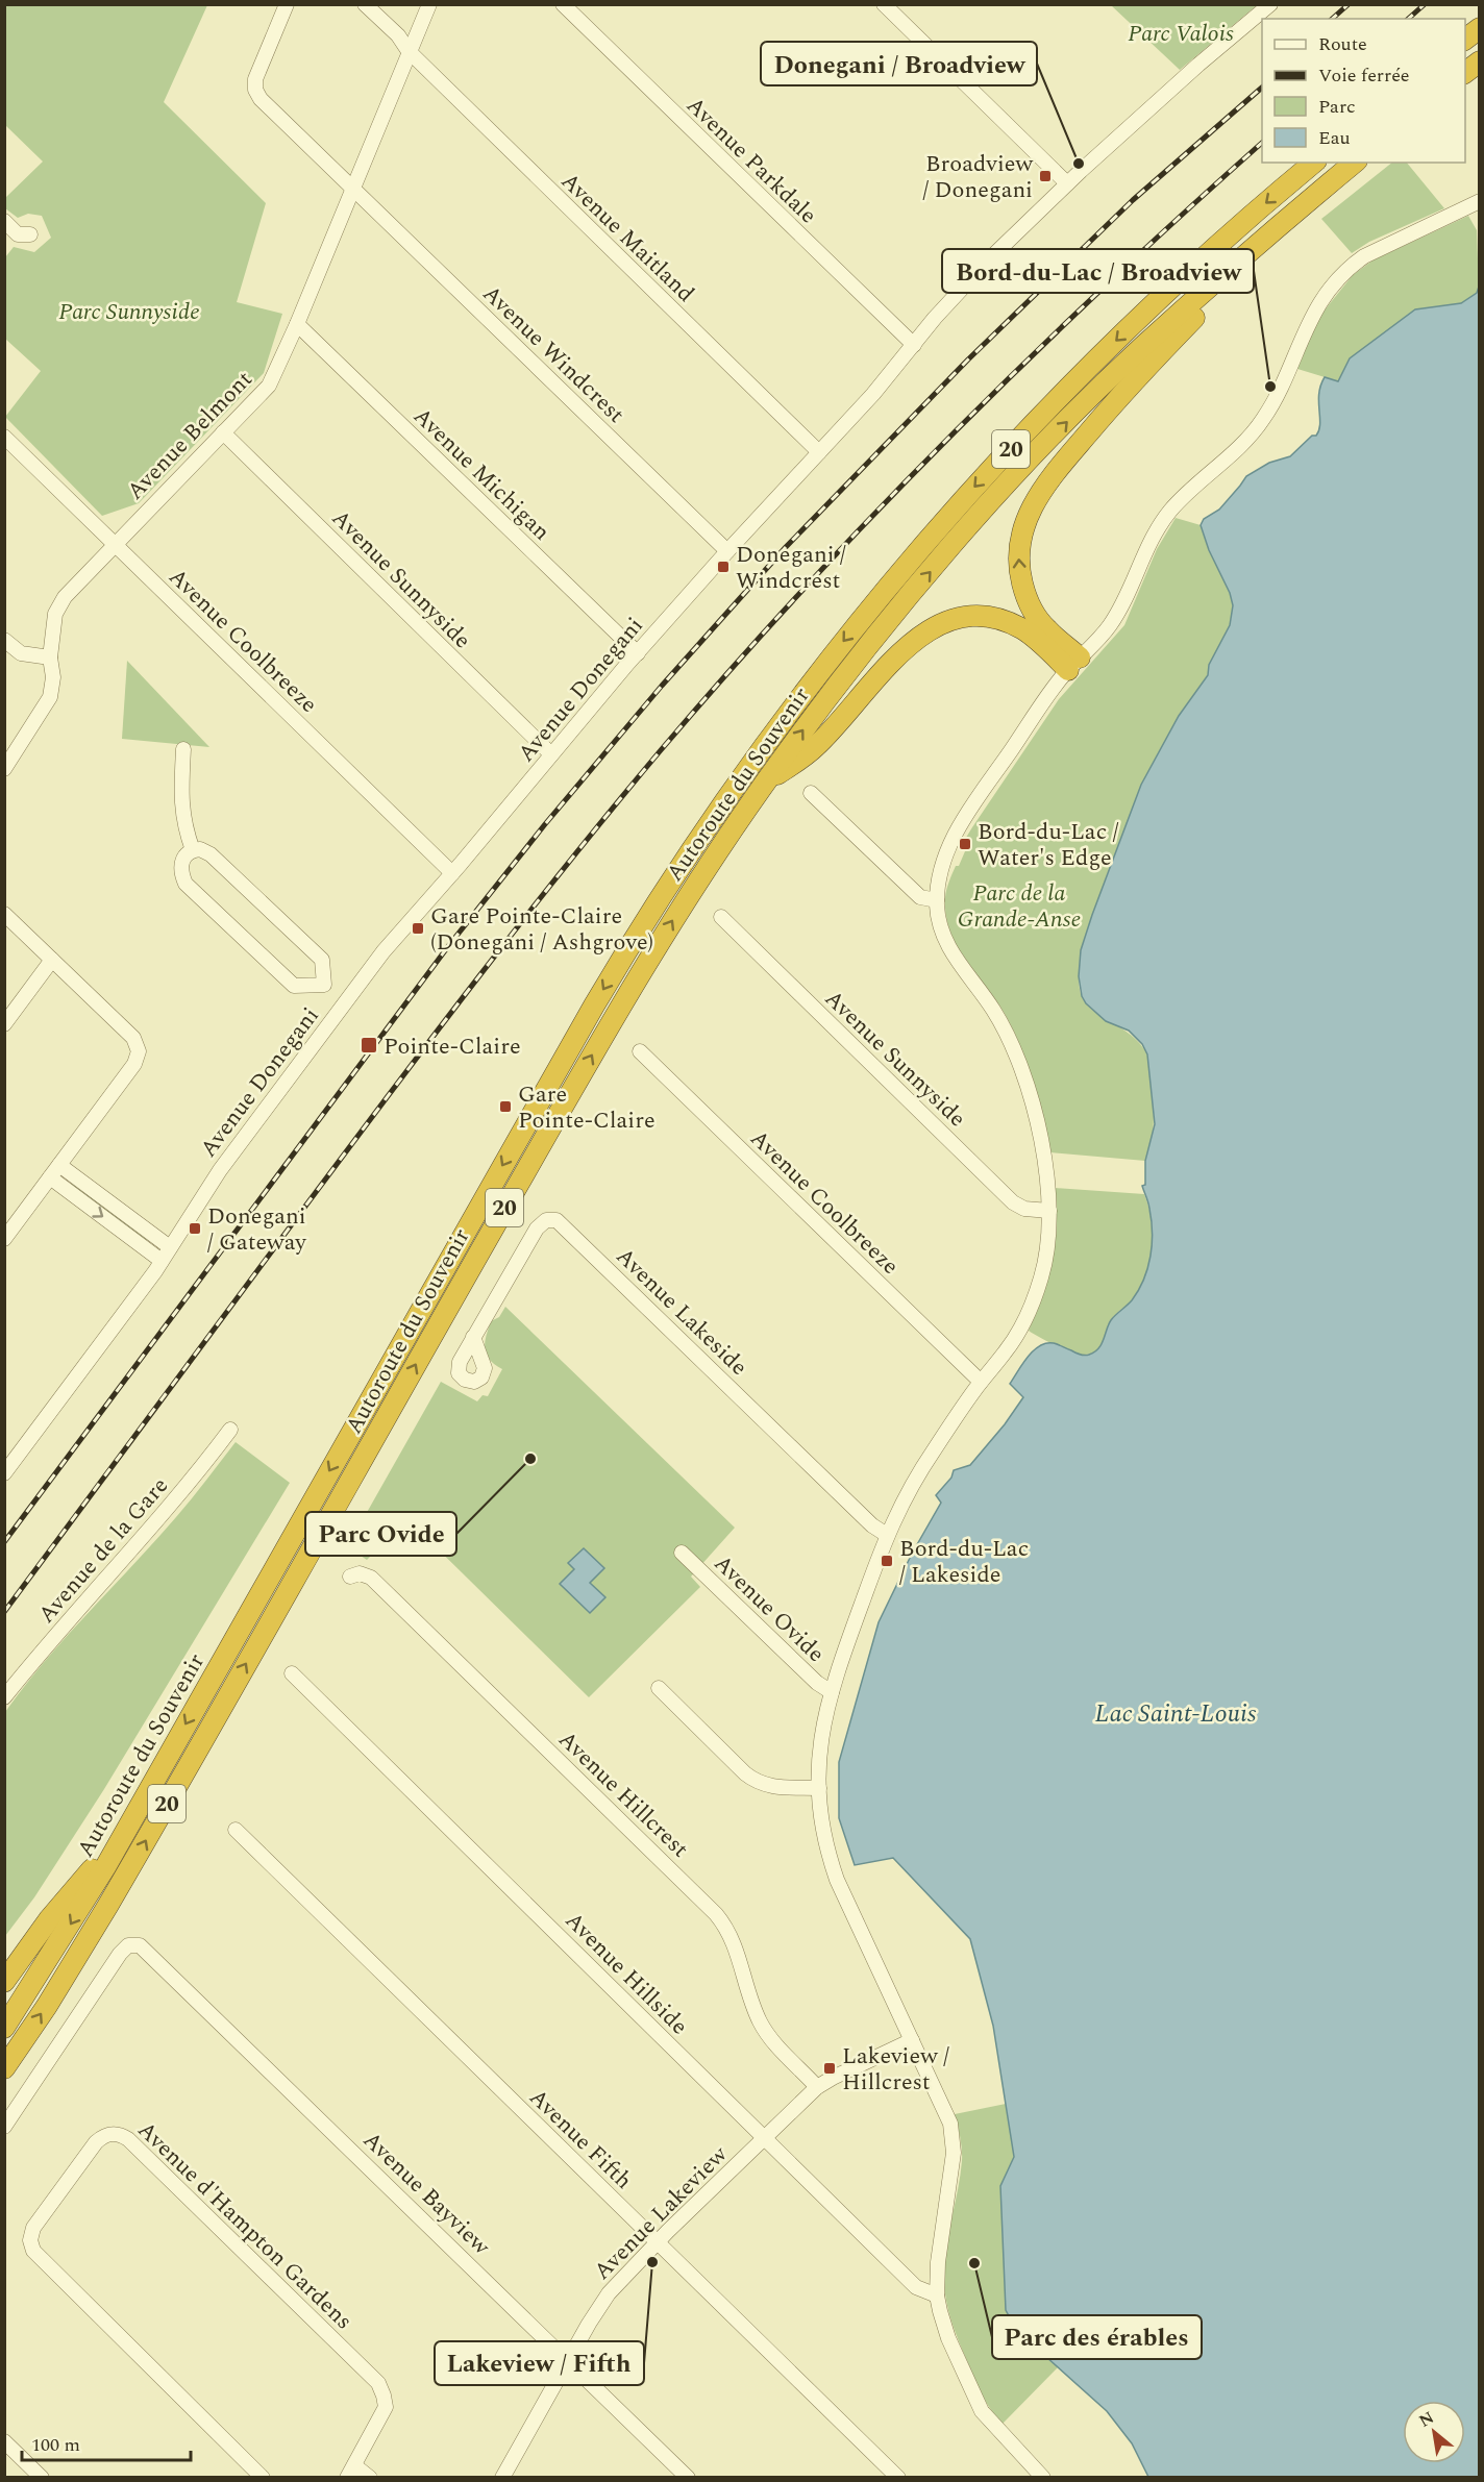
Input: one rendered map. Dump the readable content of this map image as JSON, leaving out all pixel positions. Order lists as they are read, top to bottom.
{
  "streets": {
    "highway": ["20", "Autoroute du Souvenir"],
    "street": [
      "Avenue Parkdale",
      "Avenue Maitland",
      "Avenue Windcrest",
      "Avenue Belmont",
      "Avenue Michigan",
      "Avenue Sunnyside",
      "Avenue Coolbreeze",
      "Avenue Donegani",
      "Avenue Lakeside",
      "Avenue de la Gare",
      "Avenue Ovide",
      "Avenue Hillcrest",
      "Avenue Hillside",
      "Avenue Fifth",
      "Avenue Bayview",
      "Avenue Lakeview",
      "Avenue d'Hampton Gardens"
    ]
  },
  "crossings": [
    ["Avenue Parkdale", "Avenue Donegani"],
    ["Avenue Maitland", "Avenue Belmont"],
    ["Avenue Maitland", "Avenue Donegani"],
    ["Avenue Windcrest", "Avenue Belmont"],
    ["Avenue Windcrest", "Avenue Donegani"],
    ["Avenue Belmont", "Avenue Michigan"],
    ["Avenue Belmont", "Avenue Sunnyside"],
    ["Avenue Belmont", "Avenue Coolbreeze"],
    ["Avenue Michigan", "Avenue Donegani"],
    ["Avenue Sunnyside", "Avenue Donegani"],
    ["Avenue Coolbreeze", "Avenue Donegani"],
    ["Avenue Hillcrest", "Avenue Lakeview"],
    ["Avenue Hillside", "Avenue Lakeview"],
    ["Avenue Fifth", "Avenue Lakeview"],
    ["Avenue Bayview", "Avenue Lakeview"]
  ],
  "water": ["Lac Saint-Louis"],
  "parks": ["Parc Valois", "Parc Sunnyside", "Parc de la Grande-Anse"],
  "places": {
    "other": [
      "Donegani / Broadview",
      "Bord-du-Lac / Broadview",
      "Parc Ovide",
      "Lakeview / Fifth",
      "Parc des érables"
    ],
    "transit": [
      "Broadview / Donegani",
      "Donegani / Windcrest",
      "Bord-du-Lac / Water's Edge",
      "Gare Pointe-Claire (Donegani / Ashgrove)",
      "Pointe-Claire",
      "Gare Pointe-Claire",
      "Donegani / Gateway",
      "Bord-du-Lac / Lakeside",
      "Lakeview / Hillcrest"
    ]
  },
  "legend": [
    "Route",
    "Voie ferrée",
    "Parc",
    "Eau"
  ],
  "scale_bar": "100 m",
  "north": "top left"
}
